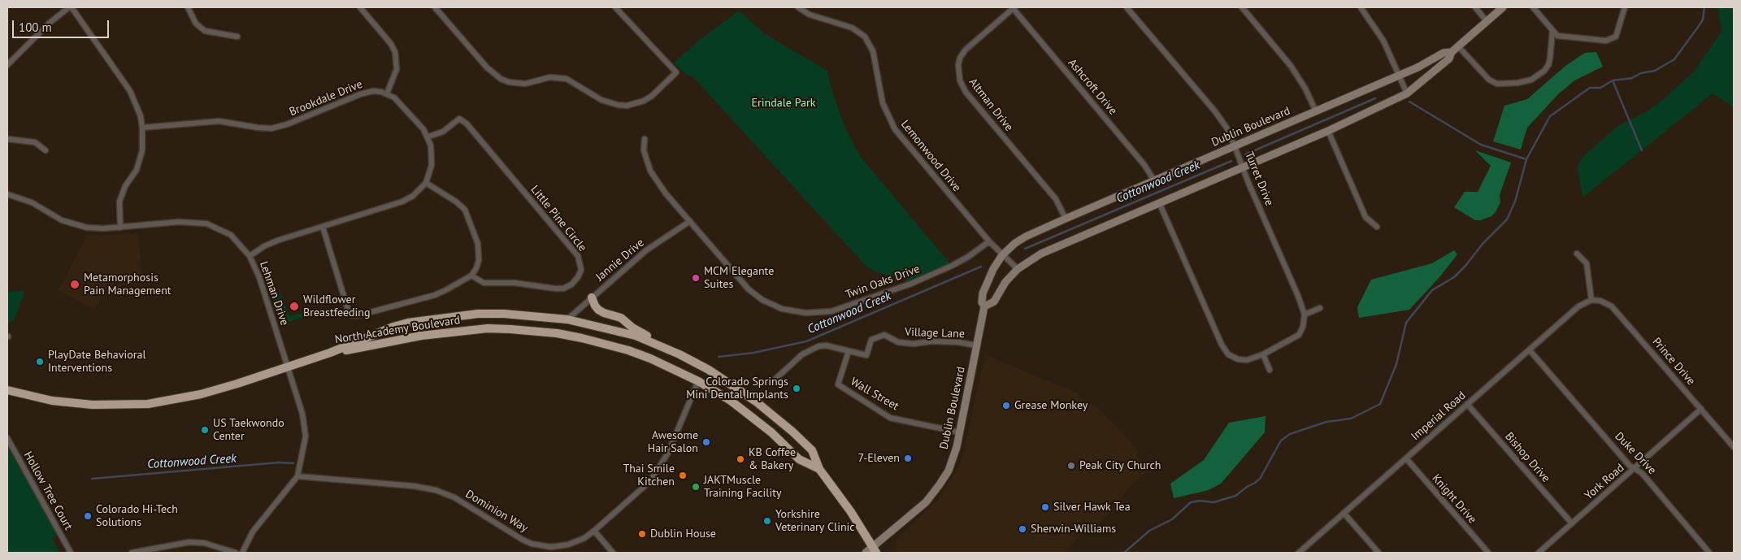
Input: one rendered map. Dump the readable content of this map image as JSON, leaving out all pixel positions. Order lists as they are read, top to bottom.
{
  "streets": {
    "highway": ["North Academy Boulevard"],
    "main road": ["Dublin Boulevard"],
    "street": [
      "Ashcroft Drive",
      "Brookdale Drive",
      "Altman Drive",
      "Lemonwood Drive",
      "Turret Drive",
      "Little Pine Circle",
      "Jannie Drive",
      "Twin Oaks Drive",
      "Lehman Drive",
      "Village Lane",
      "Prince Drive",
      "Wall Street",
      "Imperial Road",
      "Duke Drive",
      "Bishop Drive",
      "York Road",
      "Hollow Tree Court",
      "Knight Drive",
      "Dominion Way"
    ]
  },
  "crossings": [
    ["Ashcroft Drive", "Altman Drive"],
    ["Ashcroft Drive", "Dublin Boulevard"],
    ["Altman Drive", "Dublin Boulevard"],
    ["Dublin Boulevard", "Lemonwood Drive"],
    ["Dublin Boulevard", "Turret Drive"],
    ["Dublin Boulevard", "North Academy Boulevard"],
    ["Dublin Boulevard", "Village Lane"],
    ["Dublin Boulevard", "Wall Street"],
    ["Lemonwood Drive", "Twin Oaks Drive"],
    ["Jannie Drive", "Twin Oaks Drive"],
    ["Jannie Drive", "North Academy Boulevard"],
    ["Lehman Drive", "North Academy Boulevard"],
    ["Lehman Drive", "Dominion Way"],
    ["North Academy Boulevard", "Dominion Way"],
    ["Village Lane", "Wall Street"],
    ["Prince Drive", "Imperial Road"],
    ["Prince Drive", "York Road"],
    ["Imperial Road", "Duke Drive"],
    ["Imperial Road", "Bishop Drive"],
    ["Imperial Road", "Knight Drive"],
    ["Duke Drive", "York Road"],
    ["Bishop Drive", "York Road"]
  ],
  "water": ["Cottonwood Creek"],
  "parks": ["Erindale Park"],
  "places": [
    "MCM Elegante Suites",
    "Metamorphosis Pain Management",
    "Wildflower Breastfeeding",
    "PlayDate Behavioral Interventions",
    "Colorado Springs Mini Dental Implants",
    "Grease Monkey",
    "US Taekwondo Center",
    "Awesome Hair Salon",
    "7-Eleven",
    "KB Coffee & Bakery",
    "Peak City Church",
    "Thai Smile Kitchen",
    "JAKTMuscle Training Facility",
    "Silver Hawk Tea",
    "Colorado Hi-Tech Solutions",
    "Yorkshire Veterinary Clinic",
    "Sherwin-Williams",
    "Dublin House"
  ],
  "scale_bar": "100 m"
}
